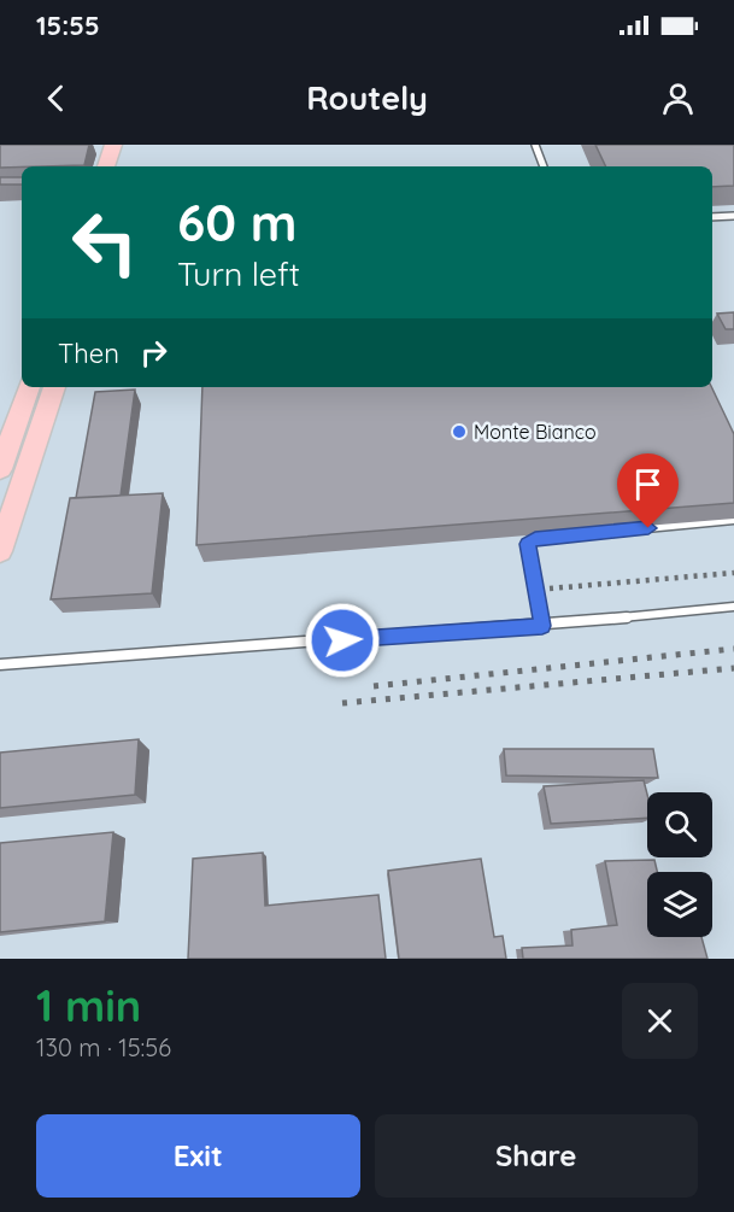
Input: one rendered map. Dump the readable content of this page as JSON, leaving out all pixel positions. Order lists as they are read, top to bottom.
{
  "places": ["Monte Bianco"],
  "page": {
    "status": "15:55",
    "header": "Routely",
    "turn": ["60 m", "Turn left"],
    "then": "Then",
    "heading": ["1 min", "130 m · 15:56"],
    "buttons": ["Exit", "Share"]
  }
}
